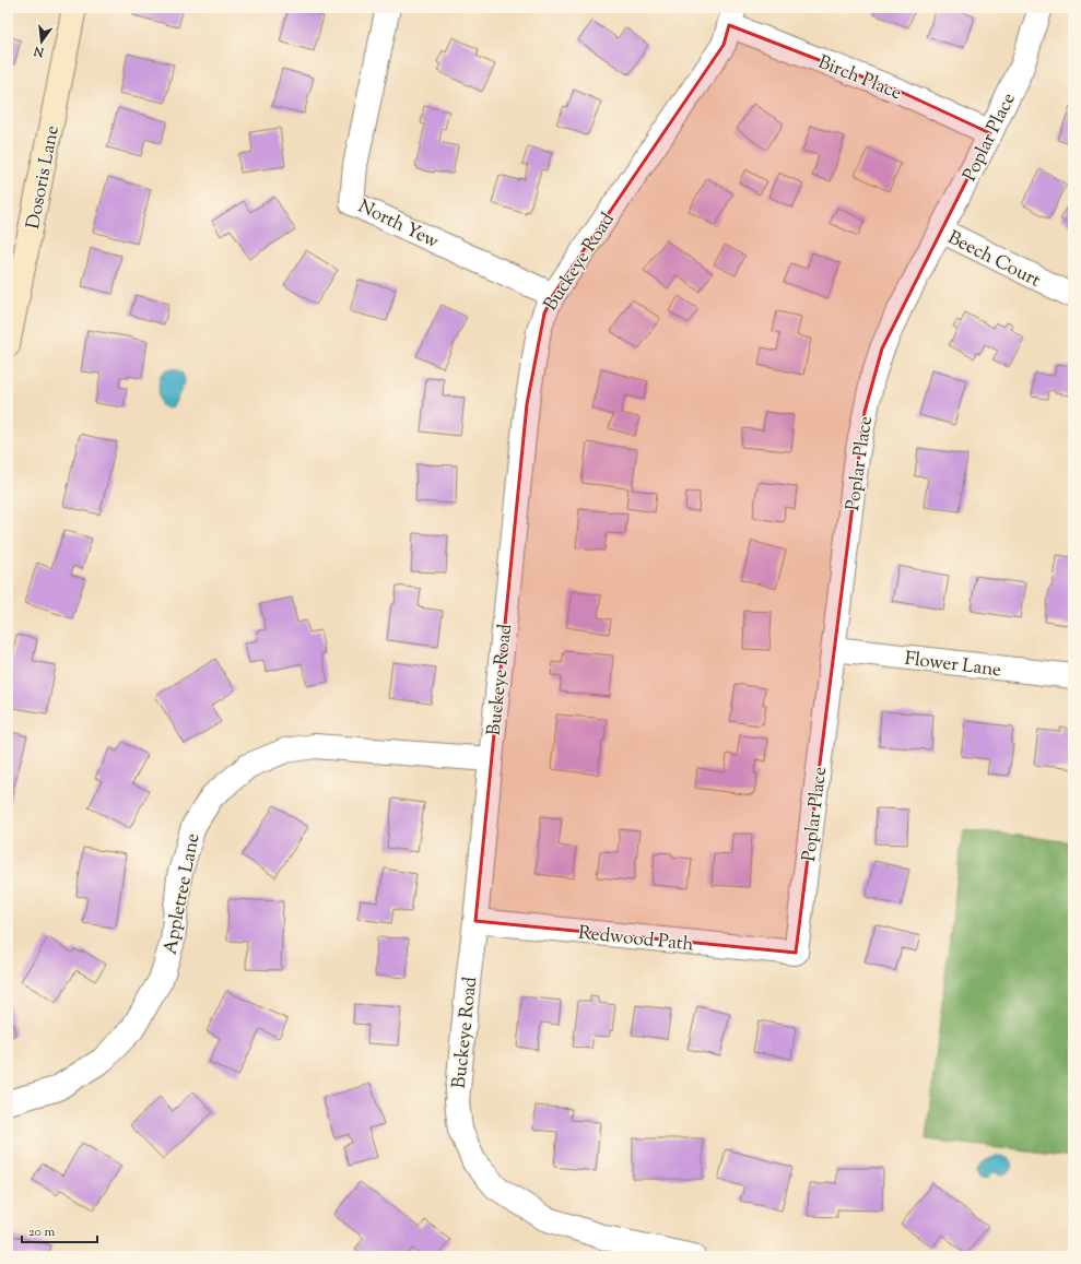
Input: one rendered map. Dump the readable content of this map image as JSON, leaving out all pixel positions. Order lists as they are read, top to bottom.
{
  "streets": {
    "street": [
      "Birch Place",
      "Poplar Place",
      "Dosoris Lane",
      "North Yew",
      "Beech Court",
      "Buckeye Road",
      "Flower Lane",
      "Appletree Lane",
      "Redwood Path"
    ]
  },
  "crossings": [
    ["Birch Place", "Poplar Place"],
    ["Birch Place", "Buckeye Road"],
    ["Poplar Place", "Beech Court"],
    ["Poplar Place", "Flower Lane"],
    ["Poplar Place", "Redwood Path"],
    ["North Yew", "Buckeye Road"],
    ["Buckeye Road", "Appletree Lane"],
    ["Buckeye Road", "Redwood Path"]
  ],
  "scale_bar": "20 m",
  "north": "bottom"
}
